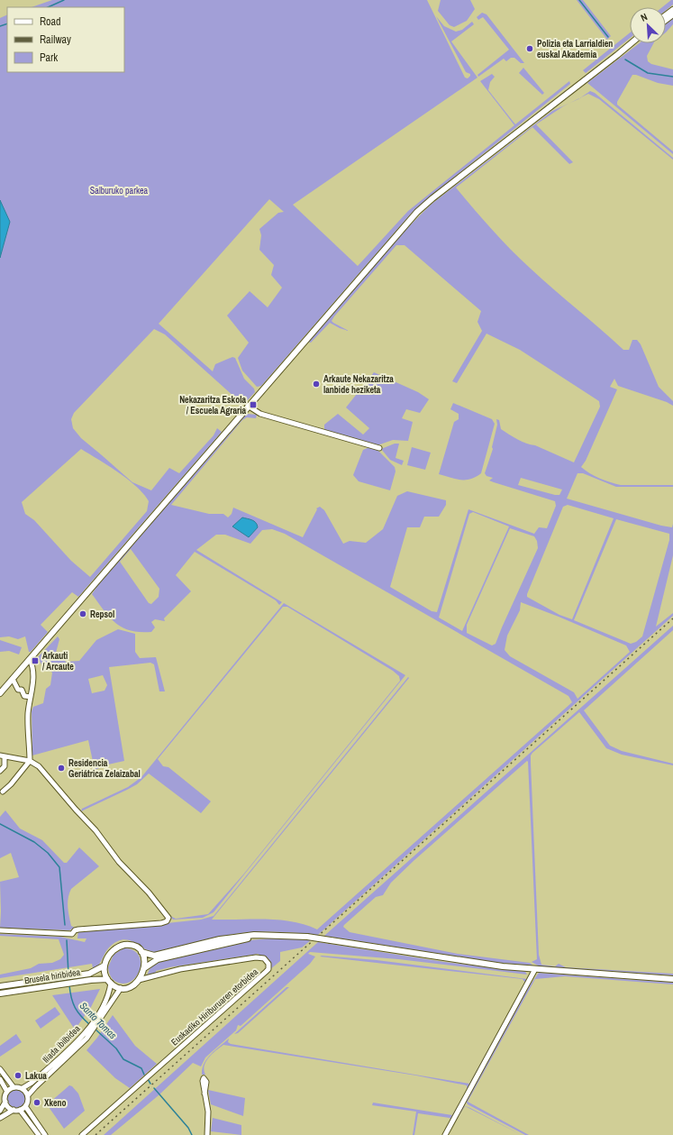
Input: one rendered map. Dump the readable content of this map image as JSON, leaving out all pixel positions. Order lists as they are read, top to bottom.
{
  "streets": {
    "main road": ["Brusela hiribidea"],
    "street": ["Euskadiko Hiriburuaren etorbidea", "Iliada ibilbidea"]
  },
  "crossings": [
    ["Brusela hiribidea", "Euskadiko Hiriburuaren etorbidea"],
    ["Brusela hiribidea", "Iliada ibilbidea"],
    ["Euskadiko Hiriburuaren etorbidea", "Iliada ibilbidea"]
  ],
  "water": ["Santo Tomas"],
  "parks": ["Salburuko parkea"],
  "places": {
    "other": [
      "Polizia eta Larrialdien euskal Akademia",
      "Arkaute Nekazaritza lanbide heziketa",
      "Repsol",
      "Residencia Geriátrica Zelaizabal",
      "Lakua",
      "Xkeno"
    ],
    "transit": ["Nekazaritza Eskola / Escuela Agraria", "Arkauti / Arcaute"]
  },
  "legend": ["Road", "Railway", "Park"],
  "north": "top left"
}
